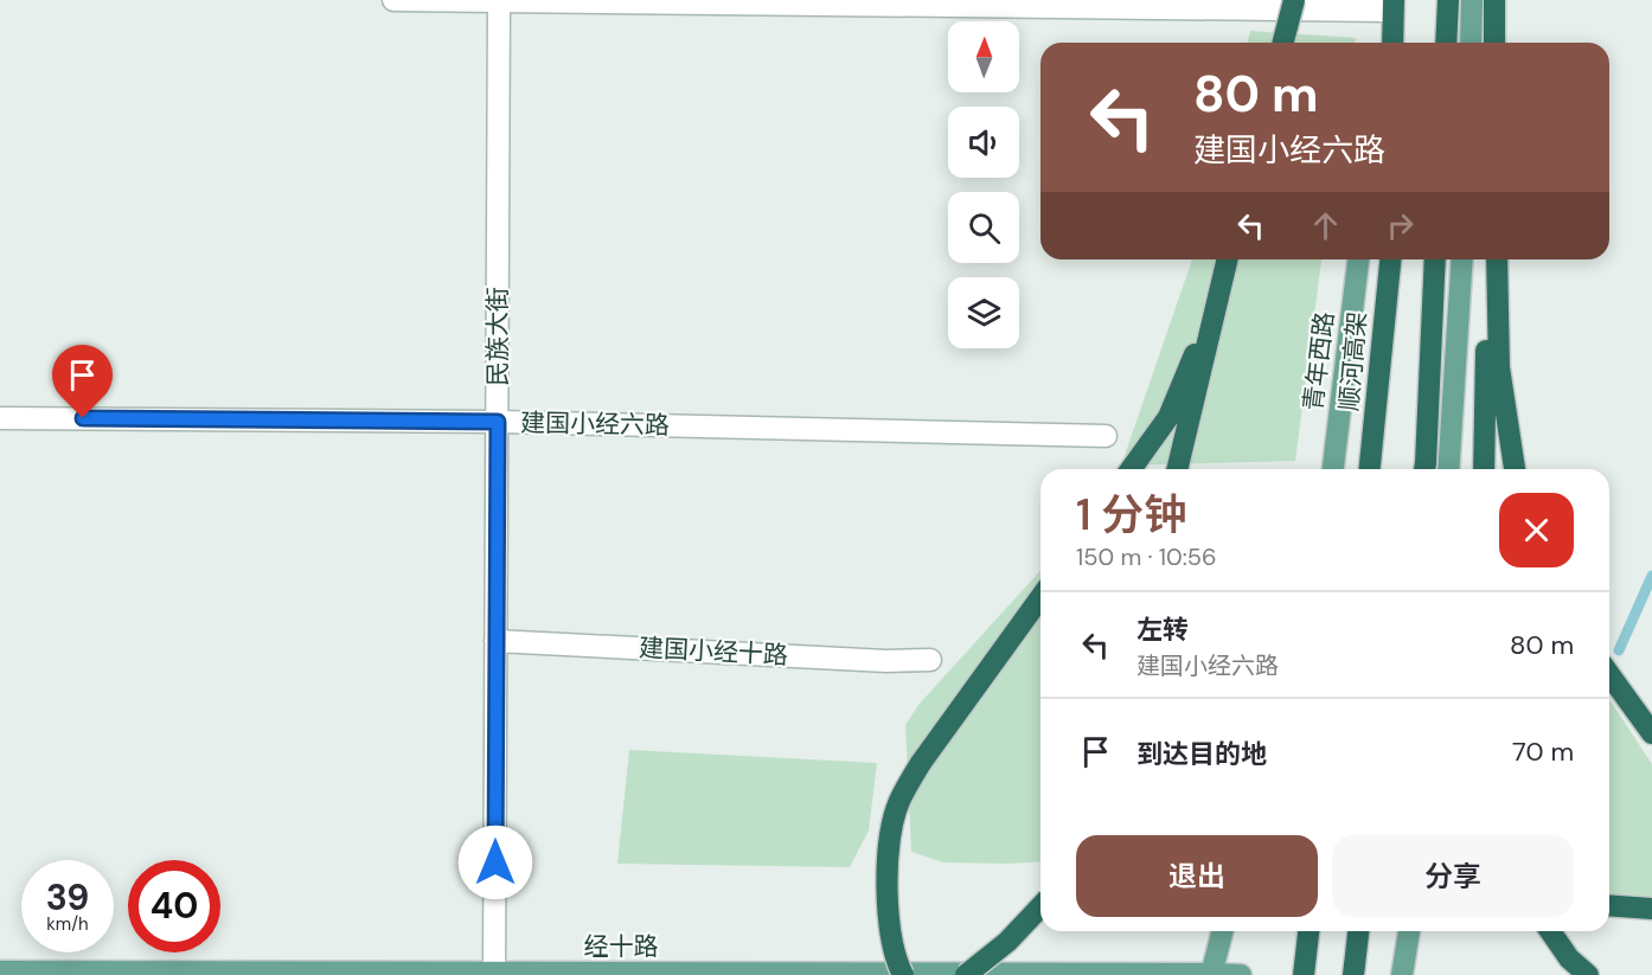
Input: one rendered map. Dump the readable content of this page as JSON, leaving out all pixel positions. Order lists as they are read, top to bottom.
{
  "streets": {
    "highway": ["顺河高架"],
    "main road": ["青年西路", "经十路"],
    "street": ["民族大街", "建国小经六路", "建国小经十路"]
  },
  "crossings": [
    ["民族大街", "建国小经六路"],
    ["民族大街", "建国小经十路"],
    ["民族大街", "经十路"]
  ],
  "north": "top",
  "page": {
    "turn": ["80 m", "建国小经六路"],
    "heading": ["1 分钟", "150 m · 10:56"],
    "list": [
      {
        "name": "左转",
        "note": "建国小经六路",
        "value": "80 m"
      },
      {
        "name": "到达目的地",
        "value": "70 m"
      }
    ],
    "buttons": ["退出", "分享"],
    "speed": "39 km/h",
    "limit": "40"
  }
}
